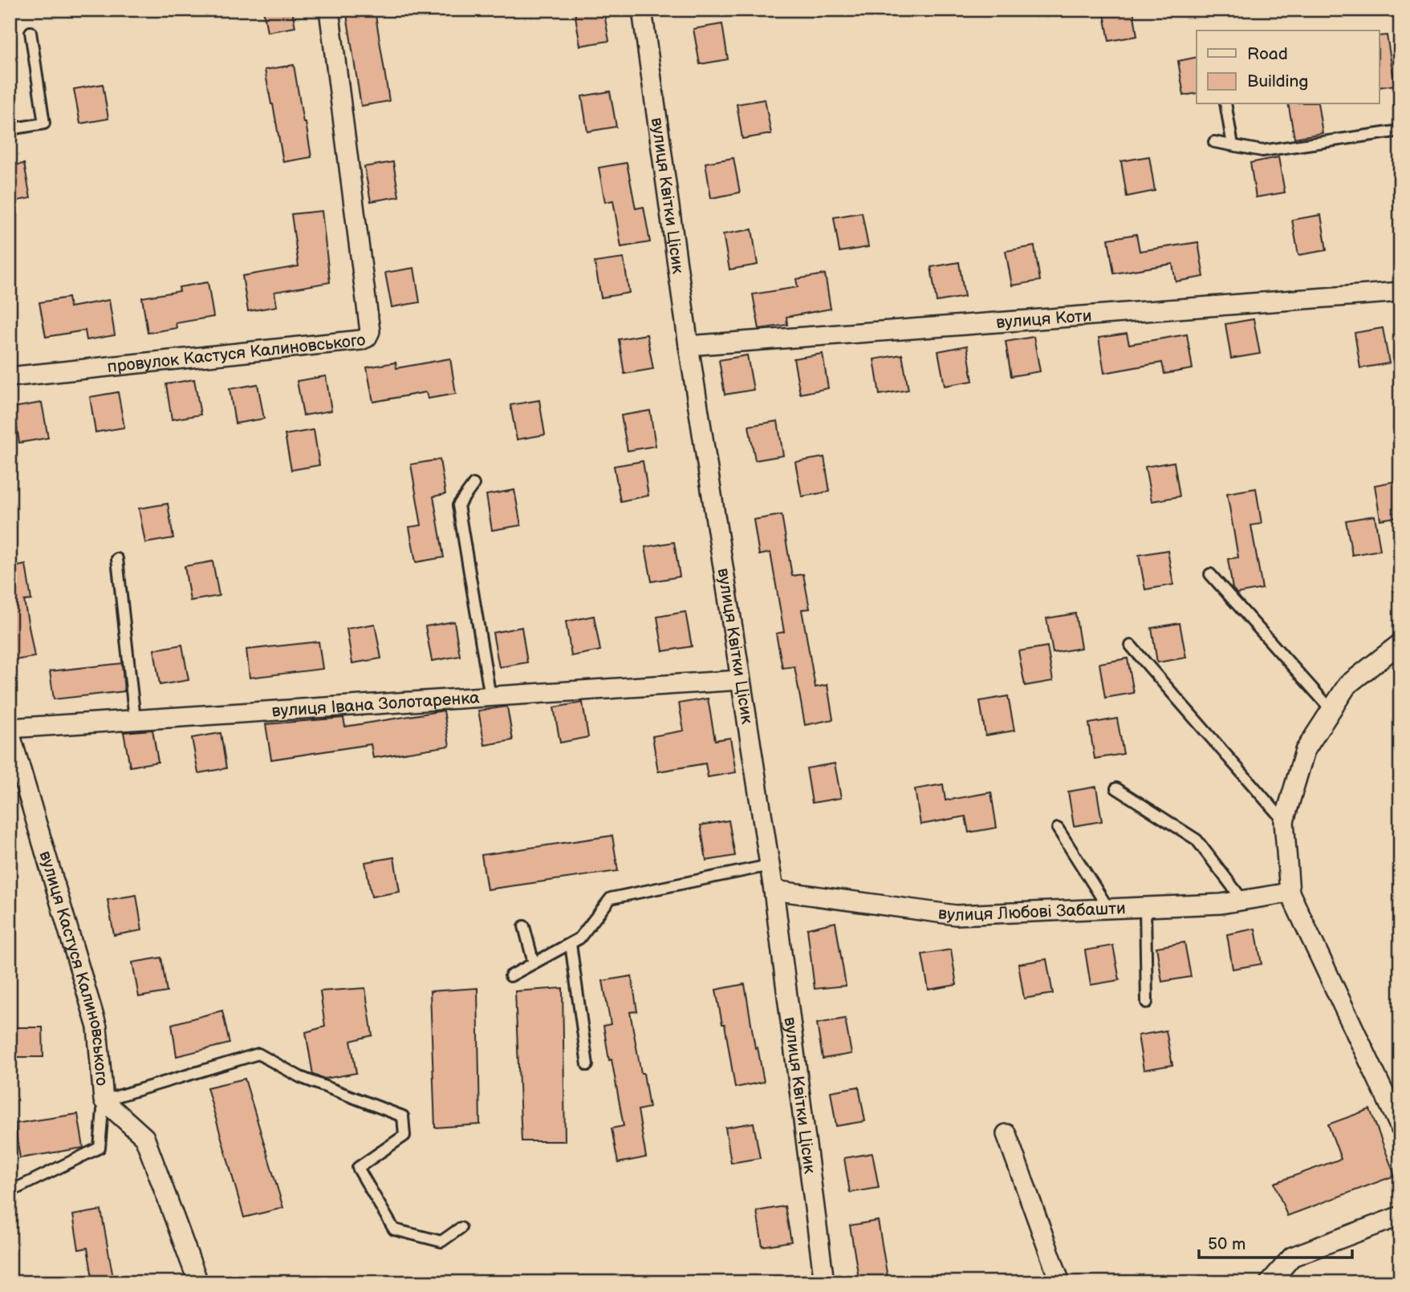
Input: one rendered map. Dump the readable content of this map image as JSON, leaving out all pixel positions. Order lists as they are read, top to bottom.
{
  "streets": {
    "street": [
      "вулиця Квітки Цісик",
      "вулиця Коти",
      "провулок Кастуся Калиновського",
      "вулиця Івана Золотаренка",
      "вулиця Любові Забашти",
      "вулиця Кастуся Калиновського"
    ]
  },
  "crossings": [
    ["вулиця Квітки Цісик", "вулиця Коти"],
    ["вулиця Квітки Цісик", "вулиця Івана Золотаренка"],
    ["вулиця Квітки Цісик", "вулиця Любові Забашти"]
  ],
  "legend": ["Road", "Building"],
  "scale_bar": "50 m"
}
